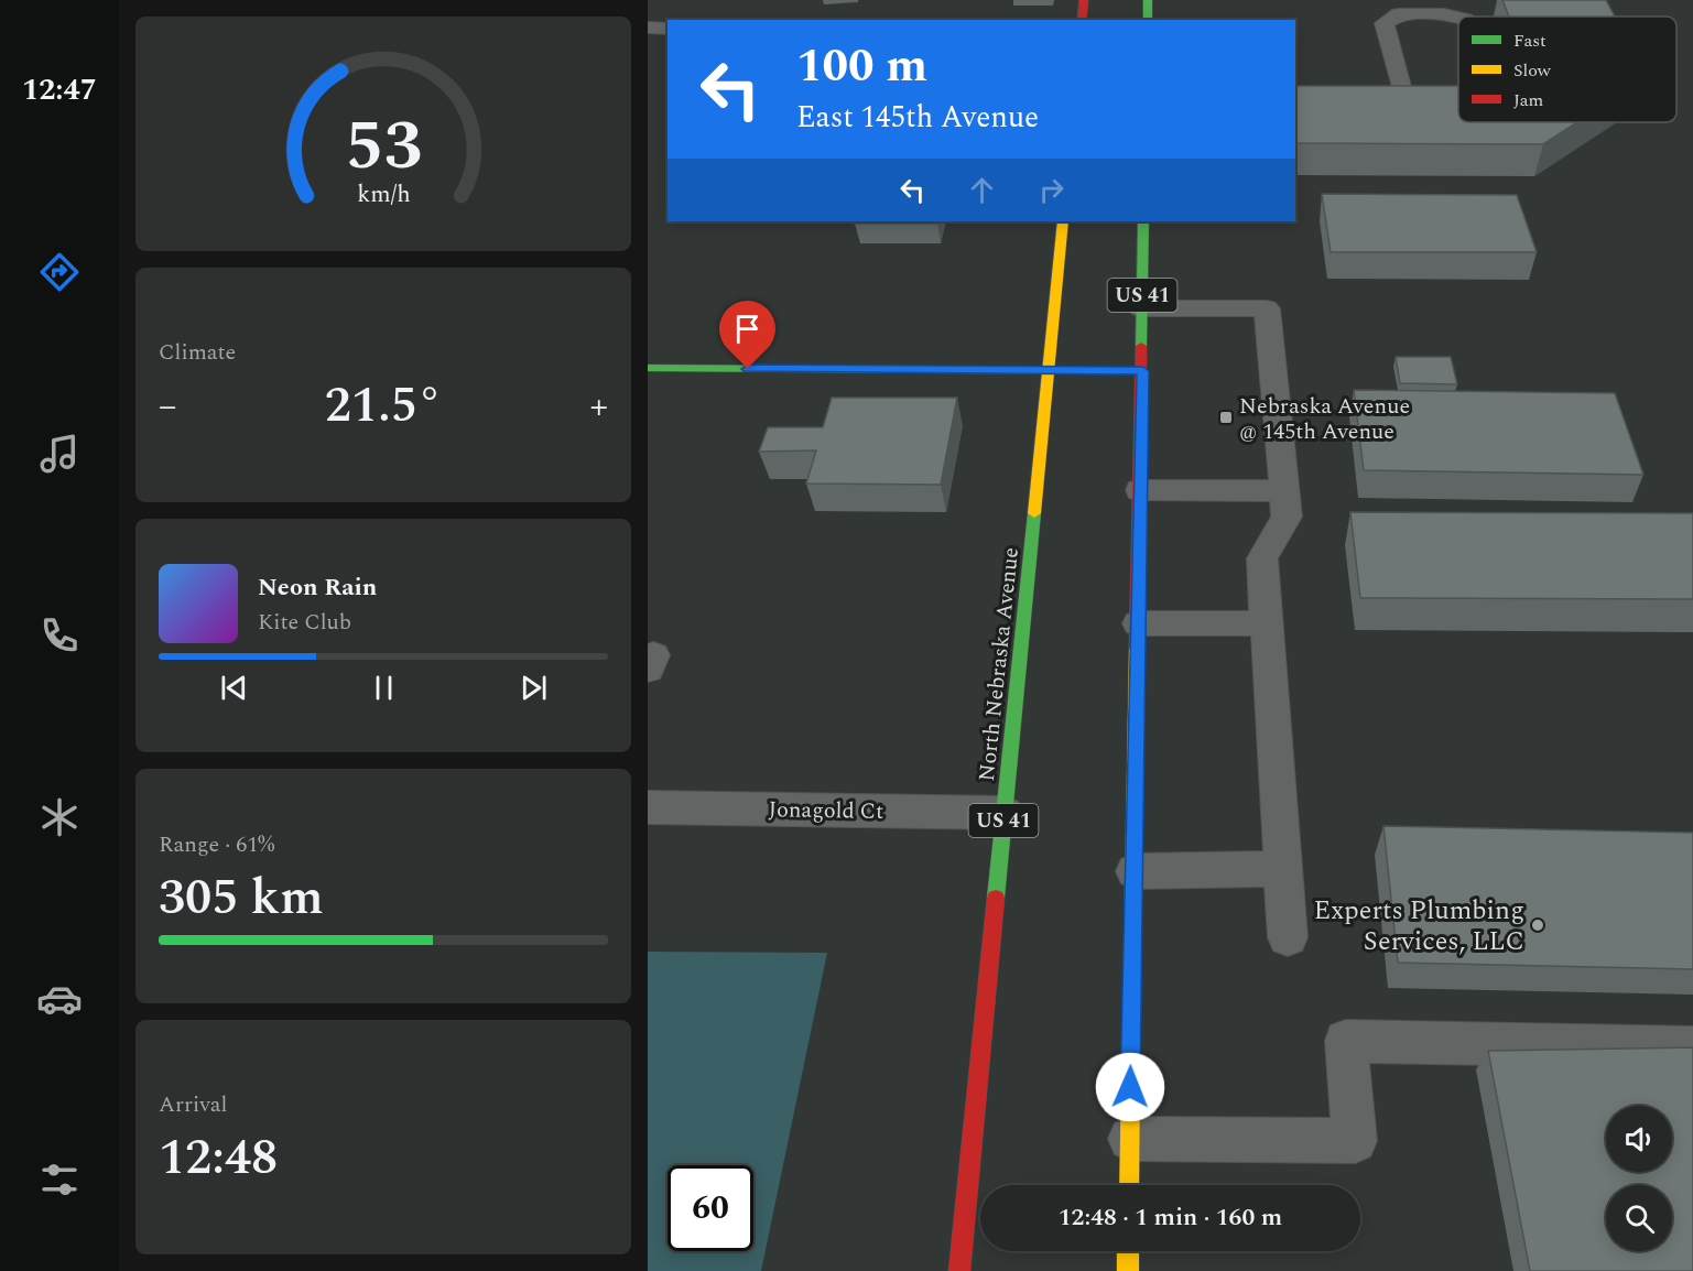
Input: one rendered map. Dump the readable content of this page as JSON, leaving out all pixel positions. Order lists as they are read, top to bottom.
{
  "streets": {
    "main road": ["US 41", "North Nebraska Avenue"],
    "lane": ["Jonagold Ct"]
  },
  "crossings": [
    ["North Nebraska Avenue", "Jonagold Ct"]
  ],
  "places": {
    "transit": ["Nebraska Avenue @ 145th Avenue"],
    "other": ["Experts Plumbing Services, LLC"]
  },
  "legend": ["Fast", "Slow", "Jam"],
  "page": {
    "tabs": "12:47",
    "turn": ["100 m", "East 145th Avenue"],
    "tile": [
      "Climate",
      ["Range · 61%", "305 km"],
      ["Arrival", "12:48"]
    ],
    "heat": ["−", "21.5°", "+"],
    "song": ["Neon Rain", "Kite Club"],
    "limit": "60",
    "trip": "12:48 · 1 min · 160 m",
    "gauge": ["53", "km/h"]
  }
}
